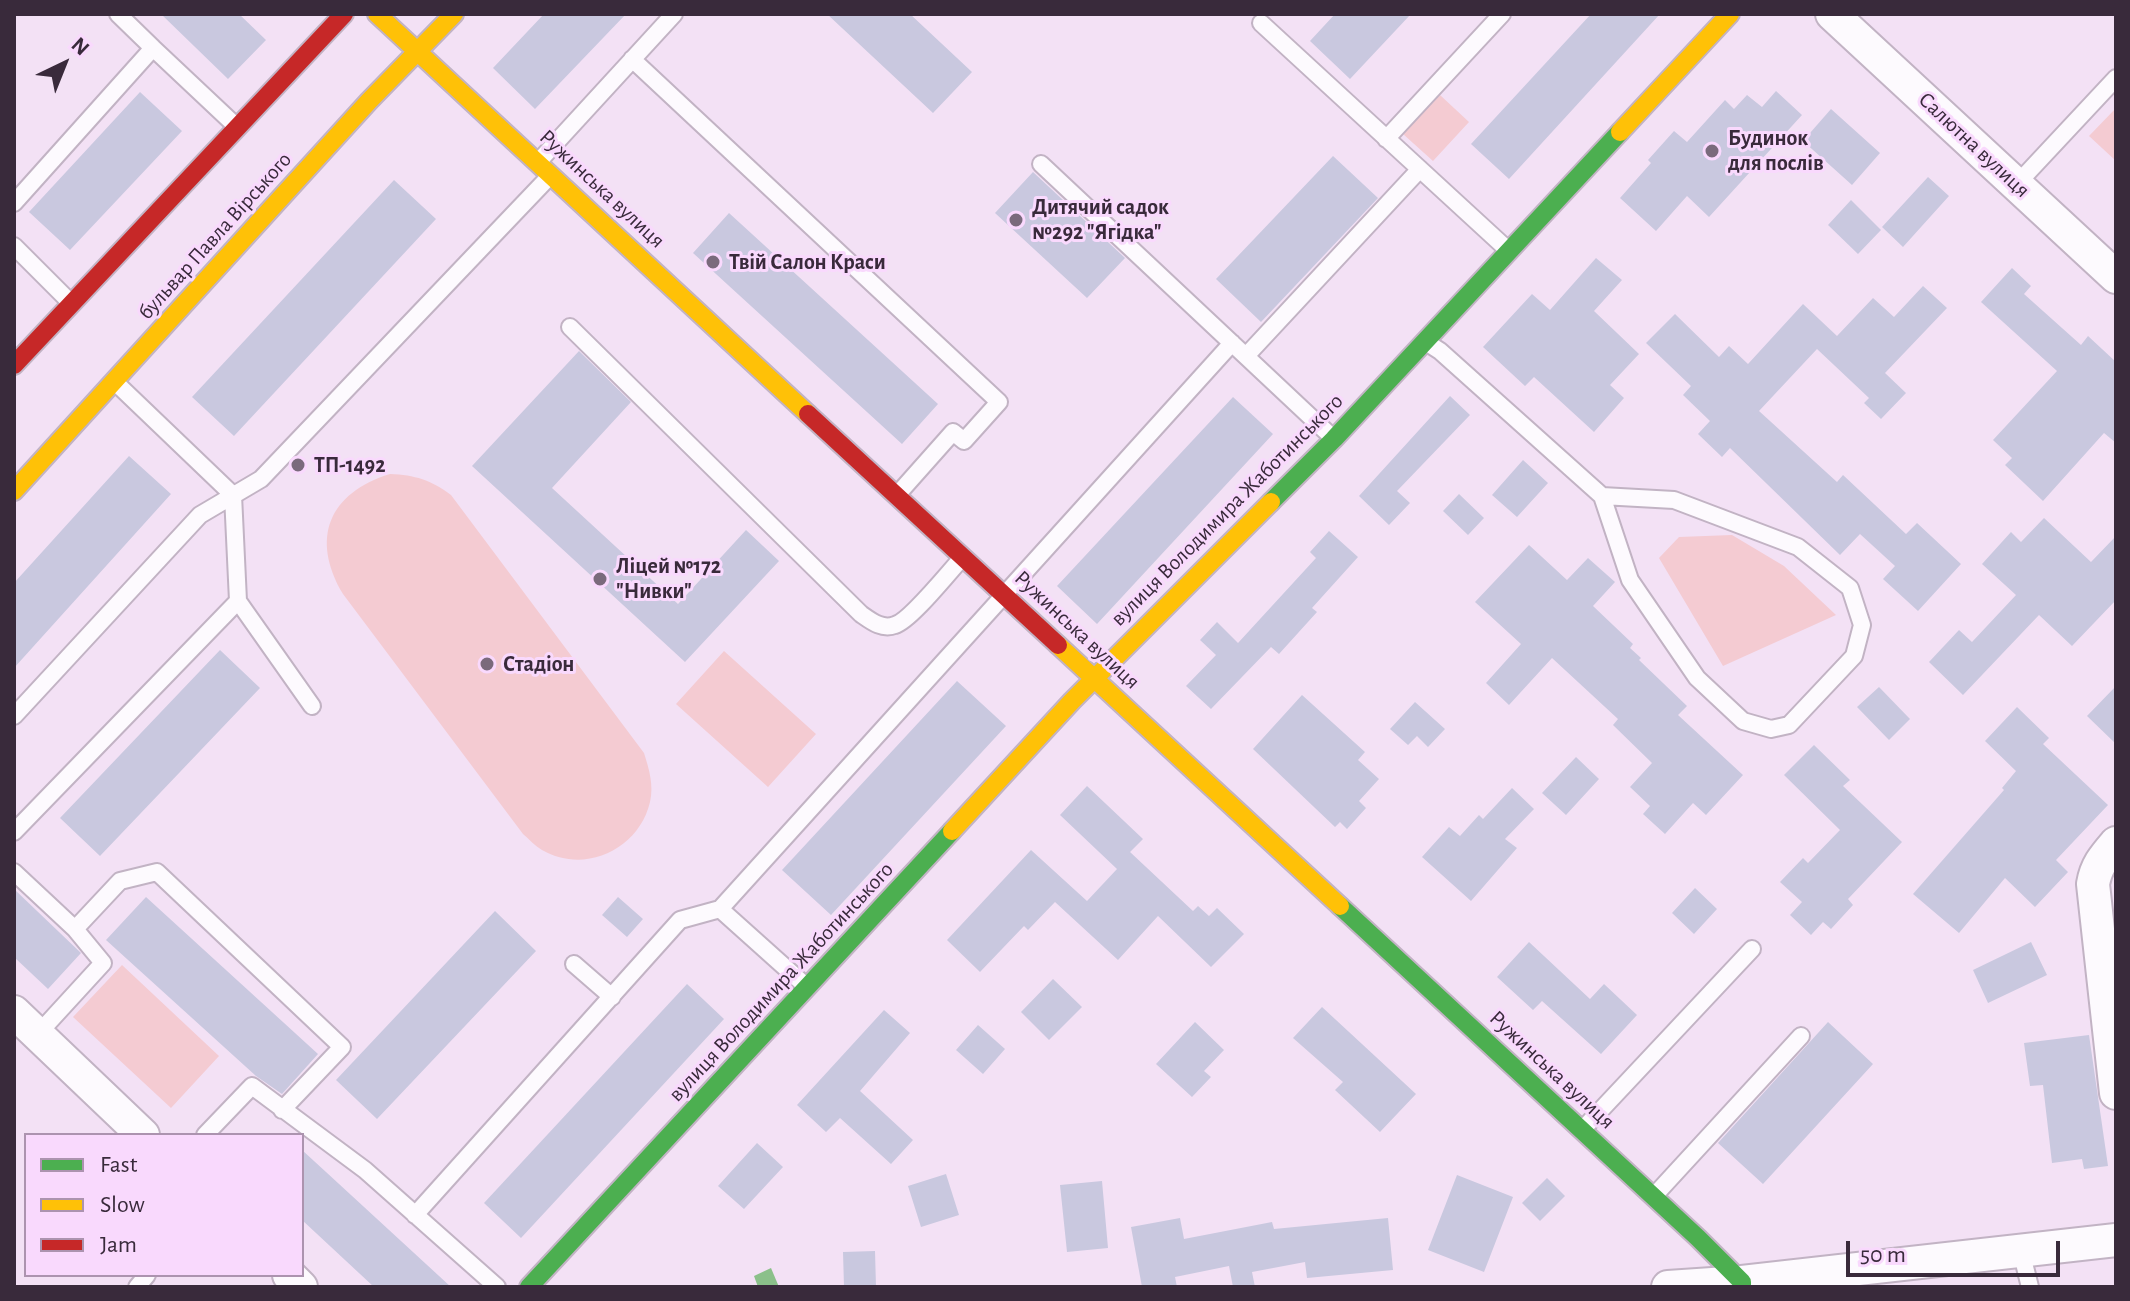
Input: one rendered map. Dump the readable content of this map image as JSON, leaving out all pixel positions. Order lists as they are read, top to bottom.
{
  "streets": {
    "street": [
      "Салютна вулиця",
      "Ружинська вулиця",
      "бульвар Павла Вірського",
      "вулиця Володимира Жаботинського"
    ]
  },
  "crossings": [
    ["Ружинська вулиця", "бульвар Павла Вірського"],
    ["Ружинська вулиця", "вулиця Володимира Жаботинського"]
  ],
  "places": [
    "Будинок для послів",
    "Дитячий садок №292 \"Ягідка\"",
    "Твій Салон Краси",
    "ТП-1492",
    "Ліцей №172 \"Нивки\"",
    "Стадіон"
  ],
  "legend": ["Fast", "Slow", "Jam"],
  "scale_bar": "50 m",
  "north": "top right"
}
